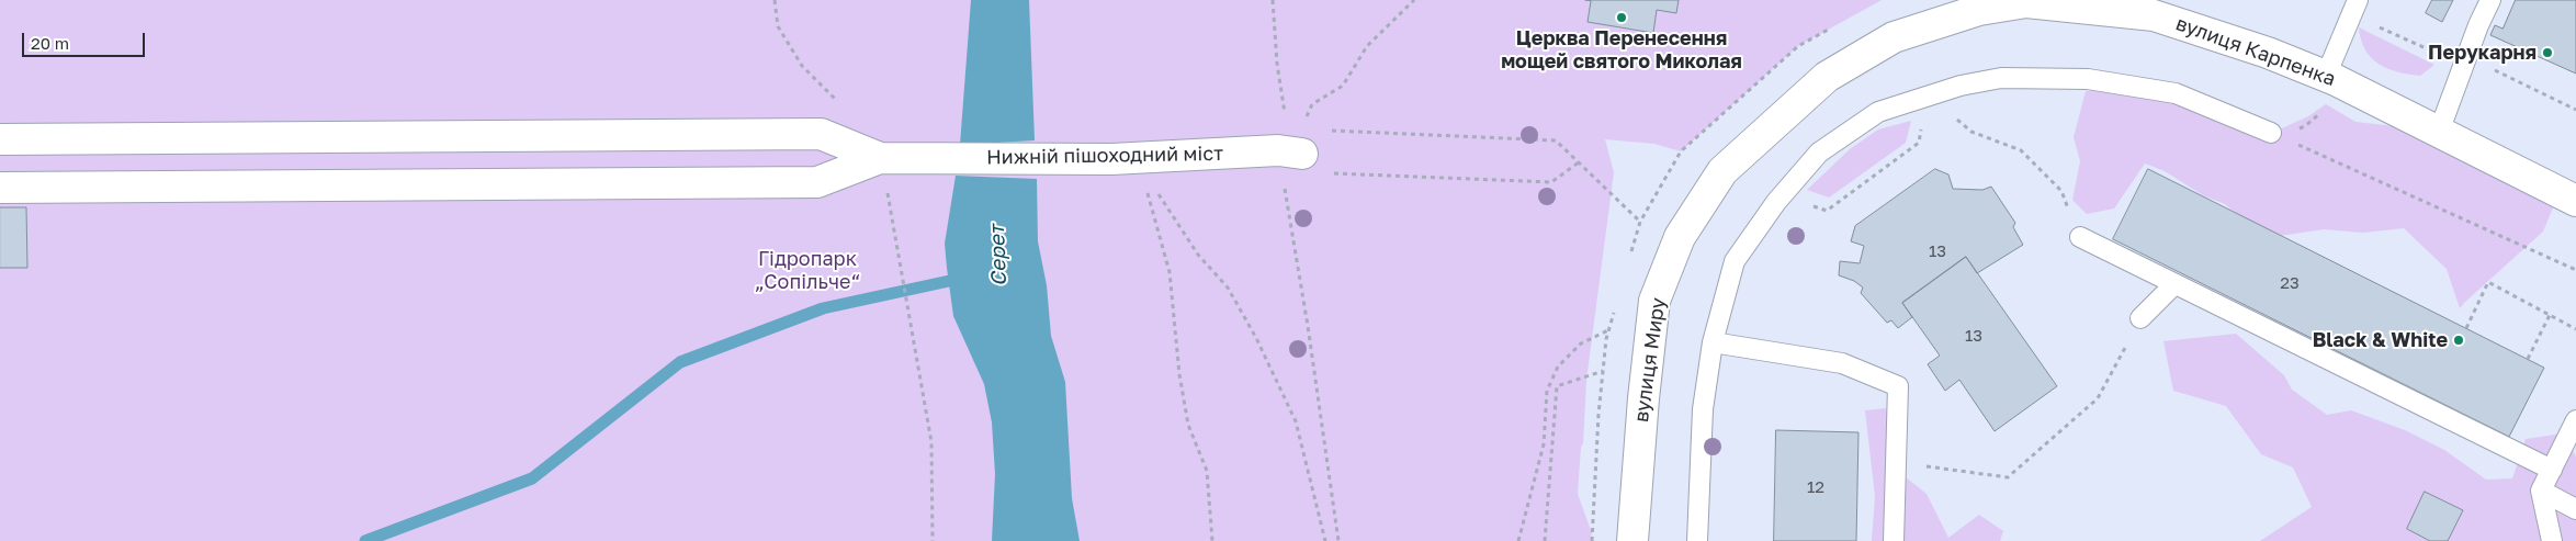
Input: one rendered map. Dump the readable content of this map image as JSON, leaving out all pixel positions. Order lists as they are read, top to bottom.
{
  "streets": {
    "street": ["вулиця Карпенка", "Нижній пішоходний міст", "вулиця Миру"]
  },
  "crossings": [
    ["вулиця Карпенка", "вулиця Миру"]
  ],
  "water": ["Серет"],
  "parks": ["Гідропарк „Сопільче“"],
  "places": ["Церква Перенесення мощей святого Миколая", "Перукарня", "Black & White"],
  "house_numbers": [
    "13",
    "23",
    "13",
    "12"
  ],
  "scale_bar": "20 m"
}
